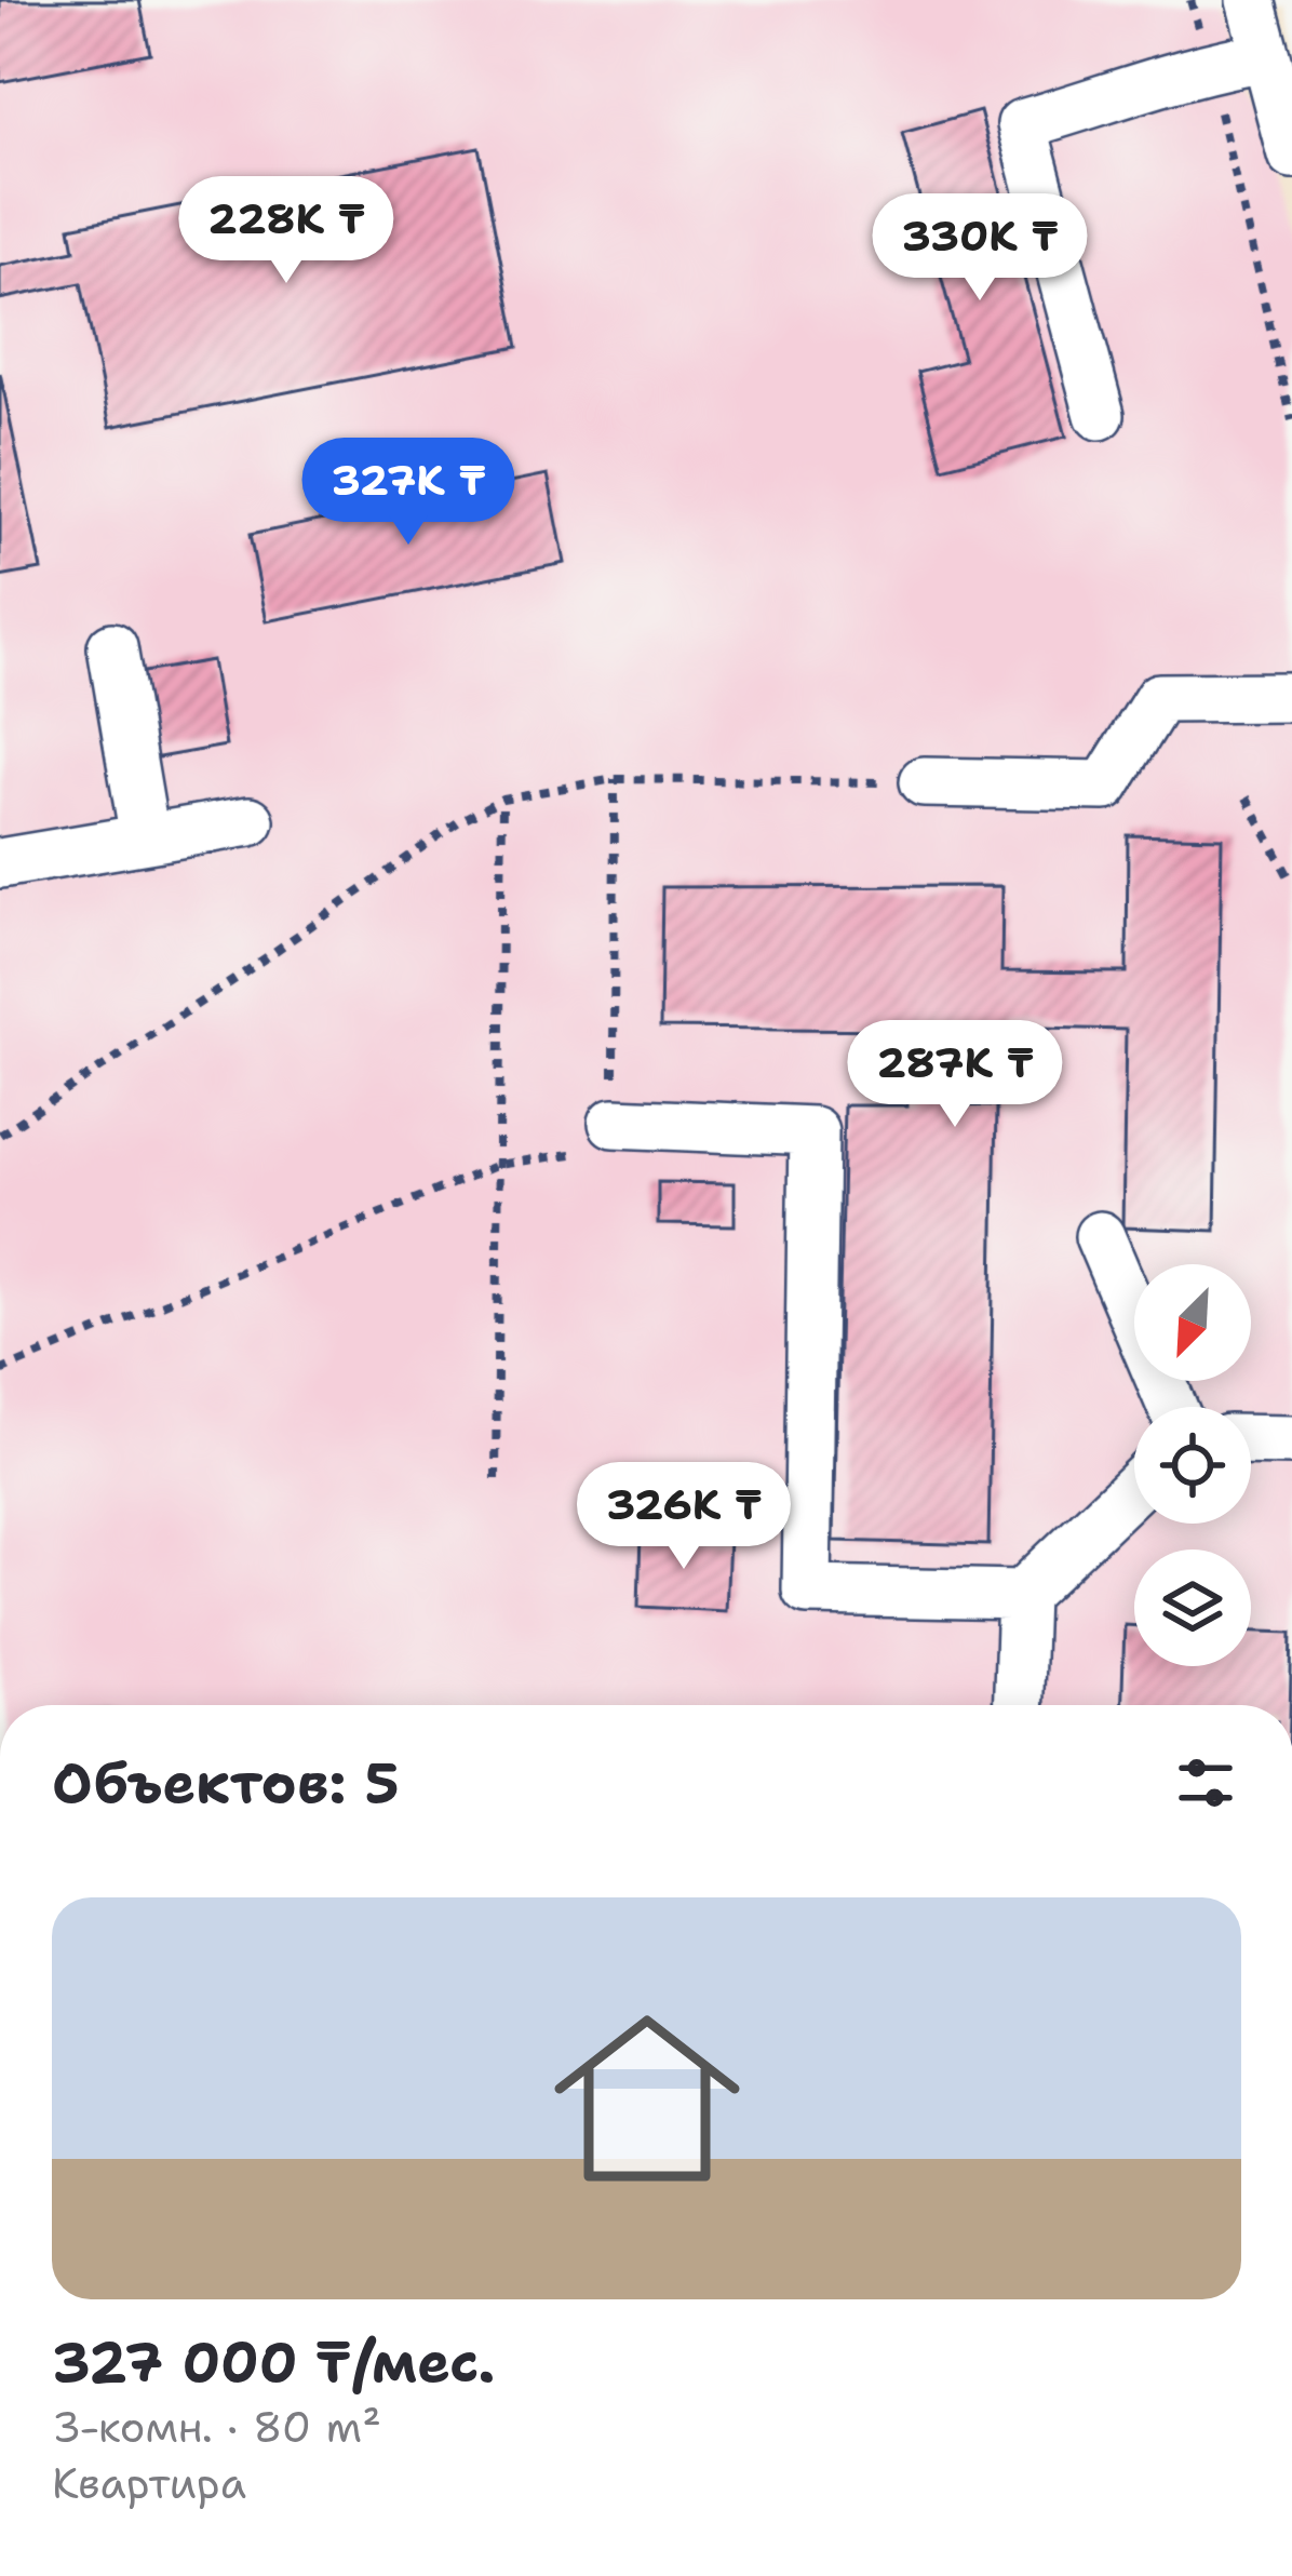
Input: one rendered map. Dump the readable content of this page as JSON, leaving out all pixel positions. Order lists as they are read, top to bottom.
{
  "north": "bottom left",
  "page": {
    "price": [
      "228K ₸",
      "330K ₸",
      "327K ₸",
      "287K ₸",
      "326K ₸"
    ],
    "heading": "Объектов: 5",
    "list": [
      {
        "name": "327 000 ₸/мес.",
        "note": "3-комн. · 80 m² · Квартира"
      }
    ]
  }
}
